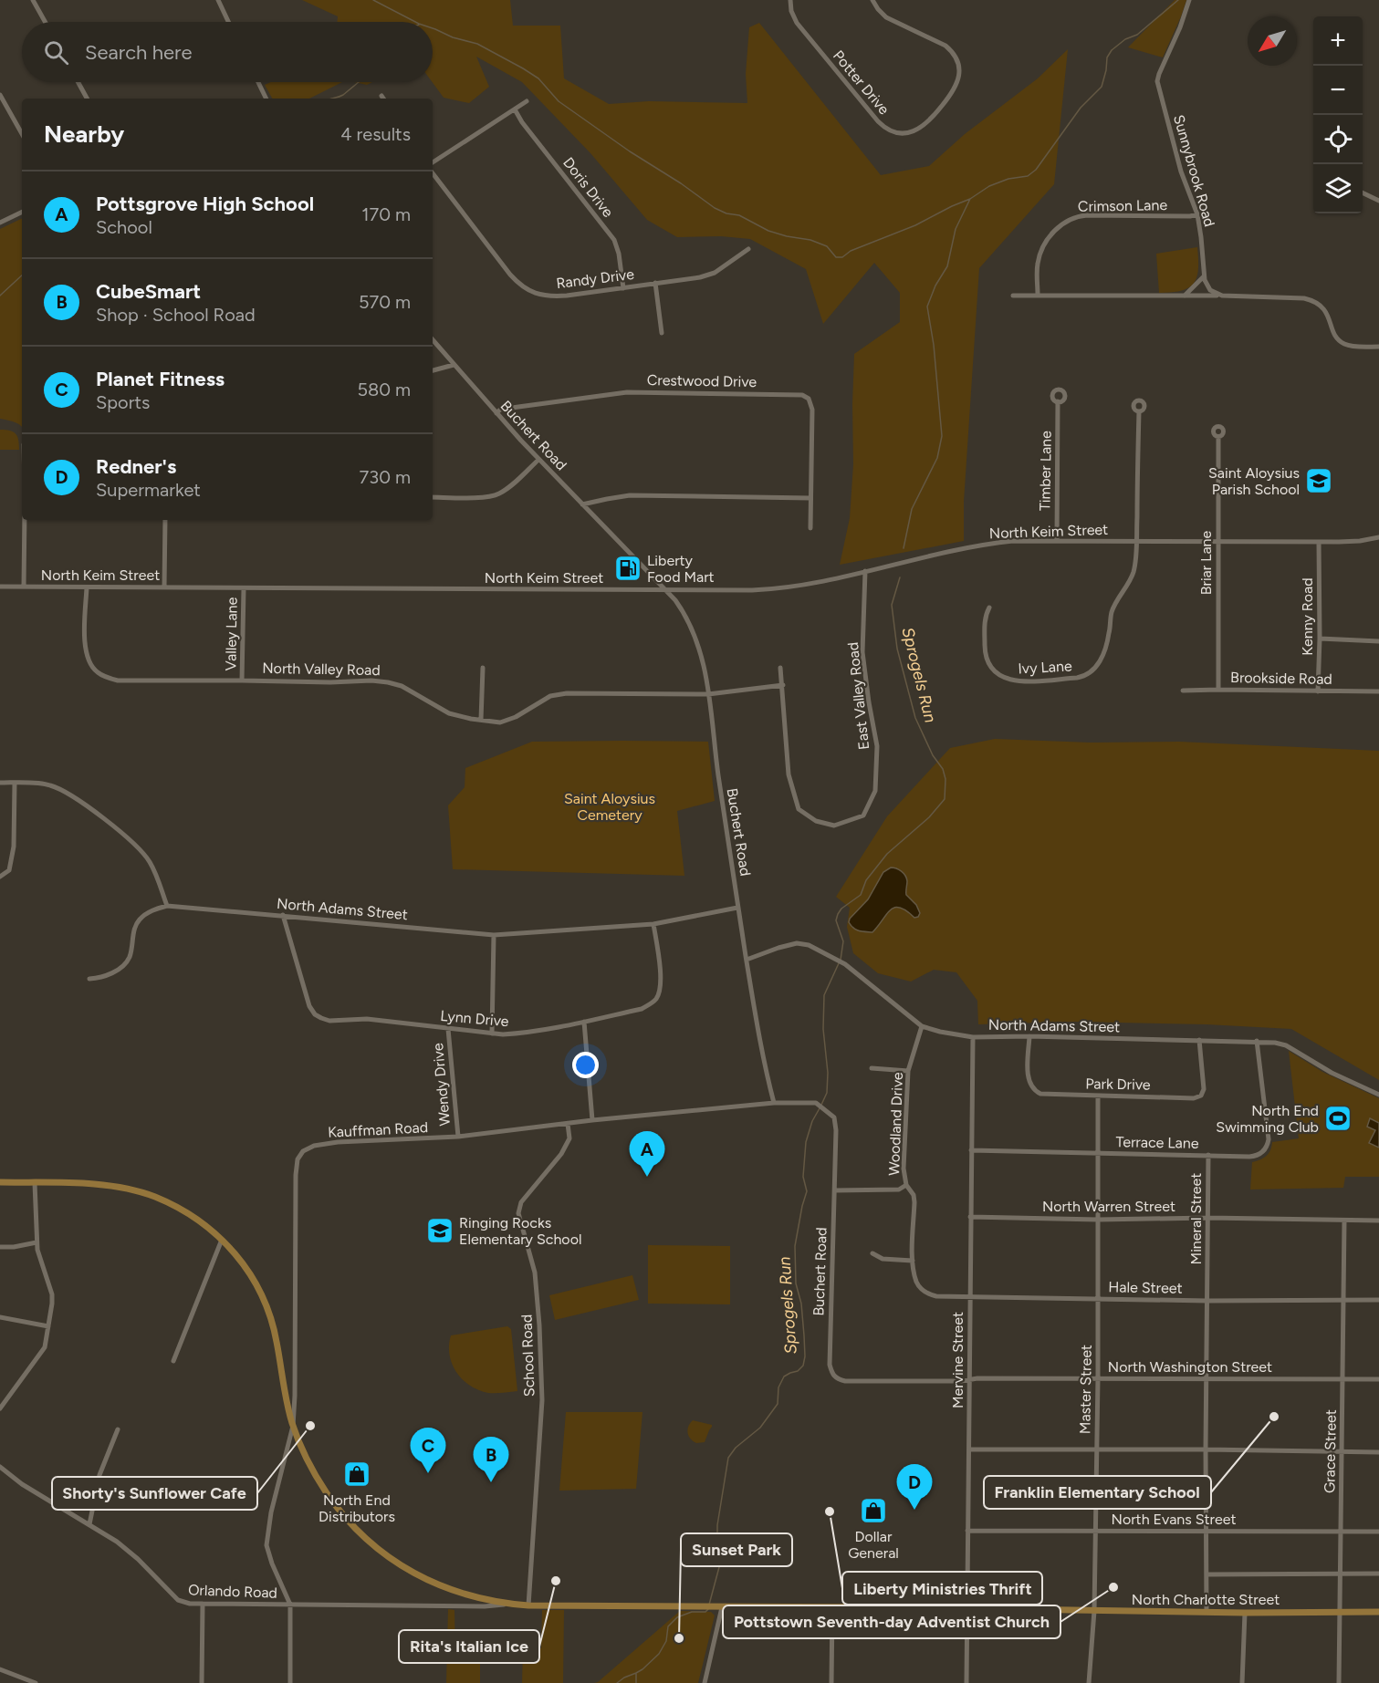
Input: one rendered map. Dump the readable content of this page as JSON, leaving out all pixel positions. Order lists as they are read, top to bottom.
{
  "streets": {
    "main road": ["North Charlotte Street"],
    "street": [
      "Potter Drive",
      "Sunnybrook Road",
      "Doris Drive",
      "Crimson Lane",
      "Randy Drive",
      "Crestwood Drive",
      "Buchert Road",
      "Timber Lane",
      "North Keim Street",
      "Briar Lane",
      "Kenny Road",
      "Valley Lane",
      "Ivy Lane",
      "North Valley Road",
      "Brookside Road",
      "East Valley Road",
      "North Adams Street",
      "Lynn Drive",
      "Park Drive",
      "Wendy Drive",
      "Woodland Drive",
      "Kauffman Road",
      "Terrace Lane",
      "North Warren Street",
      "Mineral Street",
      "Hale Street",
      "School Road",
      "Mervine Street",
      "North Washington Street",
      "Master Street",
      "Grace Street",
      "North Evans Street",
      "Orlando Road"
    ]
  },
  "crossings": [
    ["Sunnybrook Road", "Crimson Lane"],
    ["Doris Drive", "Randy Drive"],
    ["Crestwood Drive", "Buchert Road"],
    ["Buchert Road", "North Keim Street"],
    ["Buchert Road", "North Valley Road"],
    ["Buchert Road", "North Adams Street"],
    ["Buchert Road", "Woodland Drive"],
    ["Buchert Road", "Kauffman Road"],
    ["Buchert Road", "North Washington Street"],
    ["Timber Lane", "North Keim Street"],
    ["North Keim Street", "Briar Lane"],
    ["North Keim Street", "Kenny Road"],
    ["North Keim Street", "Valley Lane"],
    ["North Keim Street", "Ivy Lane"],
    ["North Keim Street", "North Valley Road"],
    ["North Keim Street", "East Valley Road"],
    ["Briar Lane", "Brookside Road"],
    ["Kenny Road", "Brookside Road"],
    ["Valley Lane", "North Valley Road"],
    ["North Valley Road", "East Valley Road"],
    ["North Adams Street", "Lynn Drive"],
    ["North Adams Street", "Park Drive"],
    ["North Adams Street", "Woodland Drive"],
    ["North Adams Street", "Terrace Lane"],
    ["North Adams Street", "Mervine Street"],
    ["Lynn Drive", "Wendy Drive"],
    ["Park Drive", "Master Street"],
    ["Wendy Drive", "Kauffman Road"],
    ["Kauffman Road", "School Road"],
    ["Kauffman Road", "Orlando Road"],
    ["Terrace Lane", "Mineral Street"],
    ["Terrace Lane", "Mervine Street"],
    ["Terrace Lane", "Master Street"],
    ["North Warren Street", "Mineral Street"],
    ["North Warren Street", "Mervine Street"],
    ["North Warren Street", "Master Street"],
    ["North Warren Street", "Grace Street"],
    ["Mineral Street", "Hale Street"],
    ["Mineral Street", "North Washington Street"],
    ["Mineral Street", "North Evans Street"],
    ["Mineral Street", "North Charlotte Street"],
    ["Hale Street", "Mervine Street"],
    ["Hale Street", "Master Street"],
    ["Hale Street", "Grace Street"],
    ["Mervine Street", "North Washington Street"],
    ["Mervine Street", "North Evans Street"],
    ["Mervine Street", "North Charlotte Street"],
    ["North Washington Street", "Master Street"],
    ["North Washington Street", "Grace Street"],
    ["Master Street", "North Evans Street"],
    ["Master Street", "North Charlotte Street"],
    ["Grace Street", "North Evans Street"],
    ["Grace Street", "North Charlotte Street"]
  ],
  "water": ["Sprogels Run"],
  "parks": ["Saint Aloysius Cemetery"],
  "places": {
    "school or university": ["Saint Aloysius Parish School", "Ringing Rocks Elementary School"],
    "fuel station": ["Liberty Food Mart"],
    "sports": ["North End Swimming Club"],
    "other": [
      "Franklin Elementary School",
      "Shorty's Sunflower Cafe",
      "Liberty Ministries Thrift",
      "Rita's Italian Ice",
      "Pottstown Seventh-day Adventist Church",
      "Sunset Park"
    ],
    "shop": ["North End Distributors", "Dollar General"]
  },
  "north": "bottom left",
  "page": {
    "map_buttons": ["+", "−"],
    "search": "Search here",
    "heading": ["Nearby", "4 results"],
    "list": [
      {
        "mark": "A",
        "name": "Pottsgrove High School",
        "note": "School",
        "value": "170 m"
      },
      {
        "mark": "B",
        "name": "CubeSmart",
        "note": "Shop · School Road",
        "value": "570 m"
      },
      {
        "mark": "C",
        "name": "Planet Fitness",
        "note": "Sports",
        "value": "580 m"
      },
      {
        "mark": "D",
        "name": "Redner's",
        "note": "Supermarket",
        "value": "730 m"
      }
    ],
    "pins": [
      "A",
      "C",
      "B",
      "D"
    ]
  }
}
